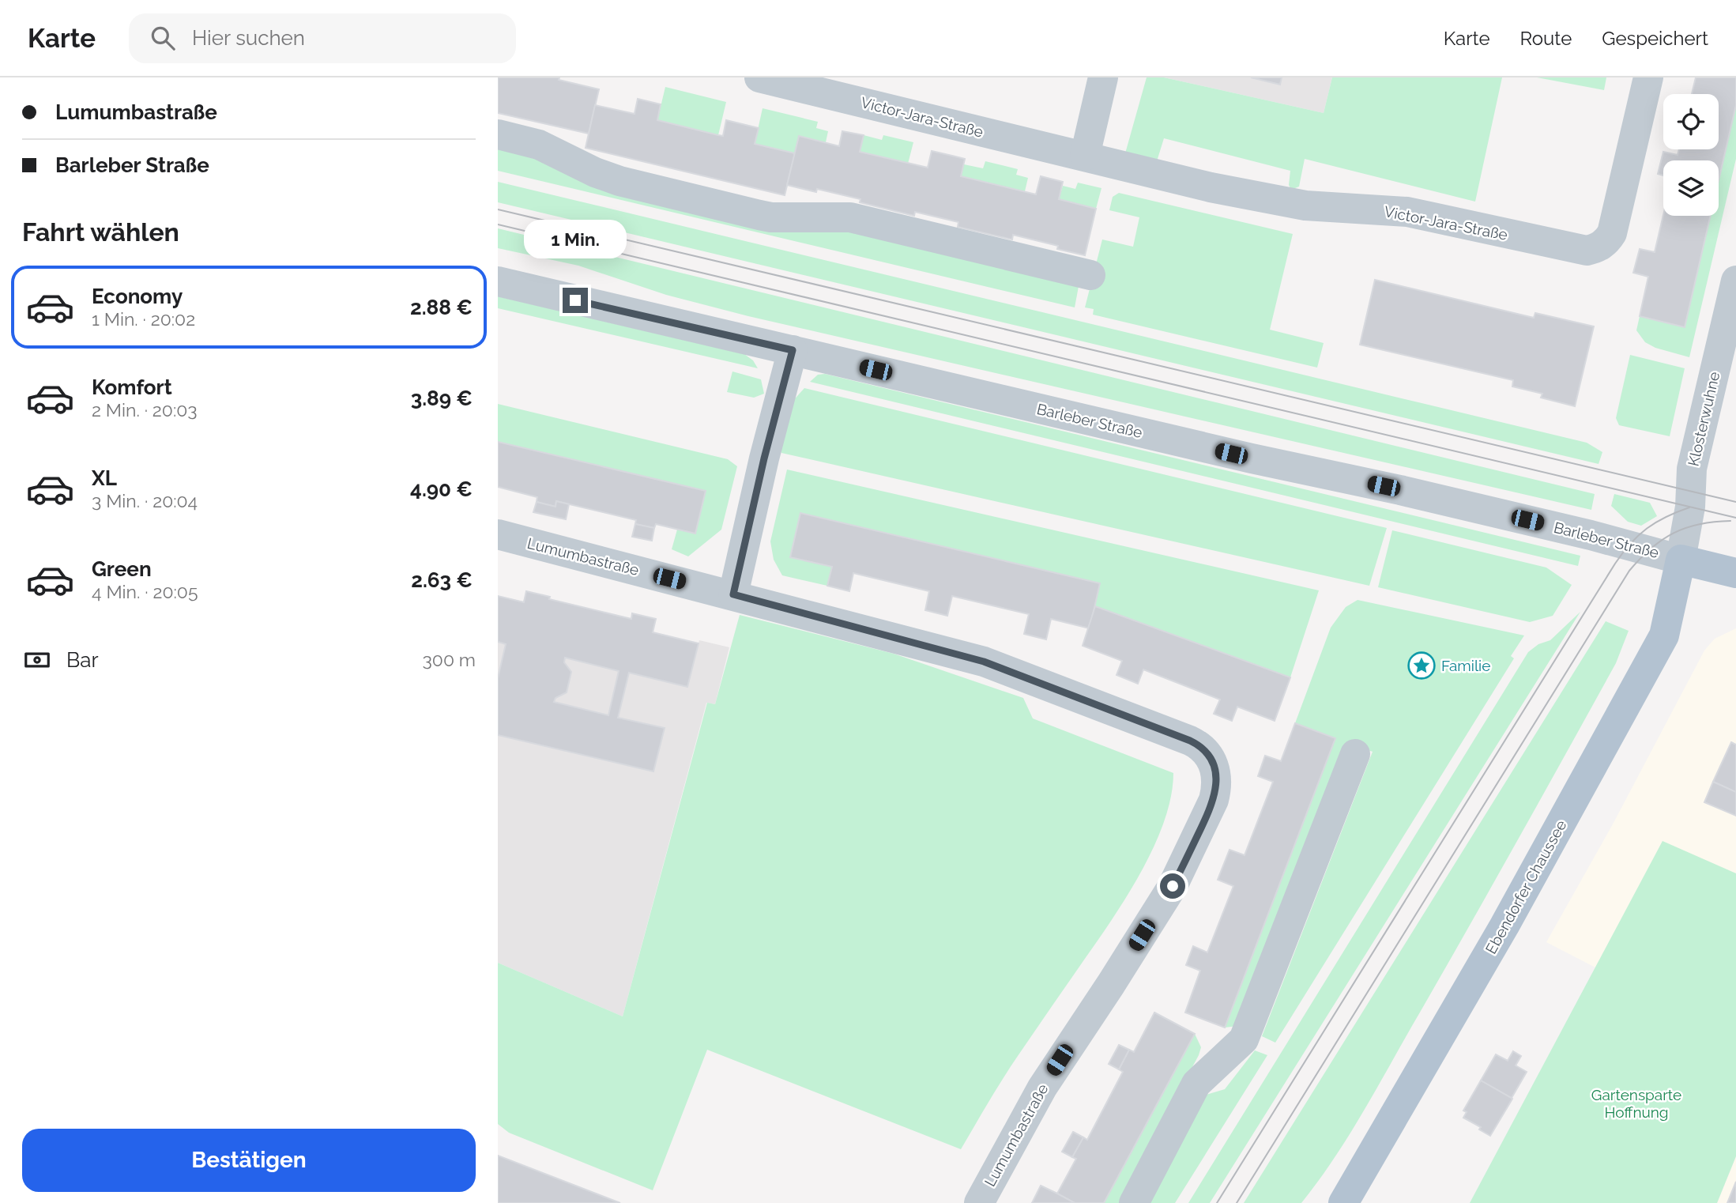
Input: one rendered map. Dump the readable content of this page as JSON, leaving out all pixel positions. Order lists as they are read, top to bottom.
{
  "streets": {
    "main road": ["Ebendorfer Chaussee"],
    "street": [
      "Victor-Jara-Straße",
      "Klosterwuhne",
      "Barleber Straße",
      "Lumumbastraße"
    ]
  },
  "crossings": [
    ["Klosterwuhne", "Barleber Straße"],
    ["Klosterwuhne", "Ebendorfer Chaussee"],
    ["Barleber Straße", "Ebendorfer Chaussee"]
  ],
  "parks": ["Gartensparte Hoffnung"],
  "places": {
    "place": ["Familie"]
  },
  "page": {
    "header": "Karte",
    "search": "Hier suchen",
    "nav": ["Karte", "Route", "Gespeichert"],
    "banner": ["Lumumbastraße", "Barleber Straße"],
    "heading": "Fahrt wählen",
    "bubble": "1 Min.",
    "list": [
      {
        "name": "Economy",
        "note": "1 Min. · 20:02",
        "value": "2.88 €"
      },
      {
        "name": "Komfort",
        "note": "2 Min. · 20:03",
        "value": "3.89 €"
      },
      {
        "name": "XL",
        "note": "3 Min. · 20:04",
        "value": "4.90 €"
      },
      {
        "name": "Green",
        "note": "4 Min. · 20:05",
        "value": "2.63 €"
      }
    ],
    "pay": ["Bar", "300 m"],
    "buttons": "Bestätigen"
  }
}
